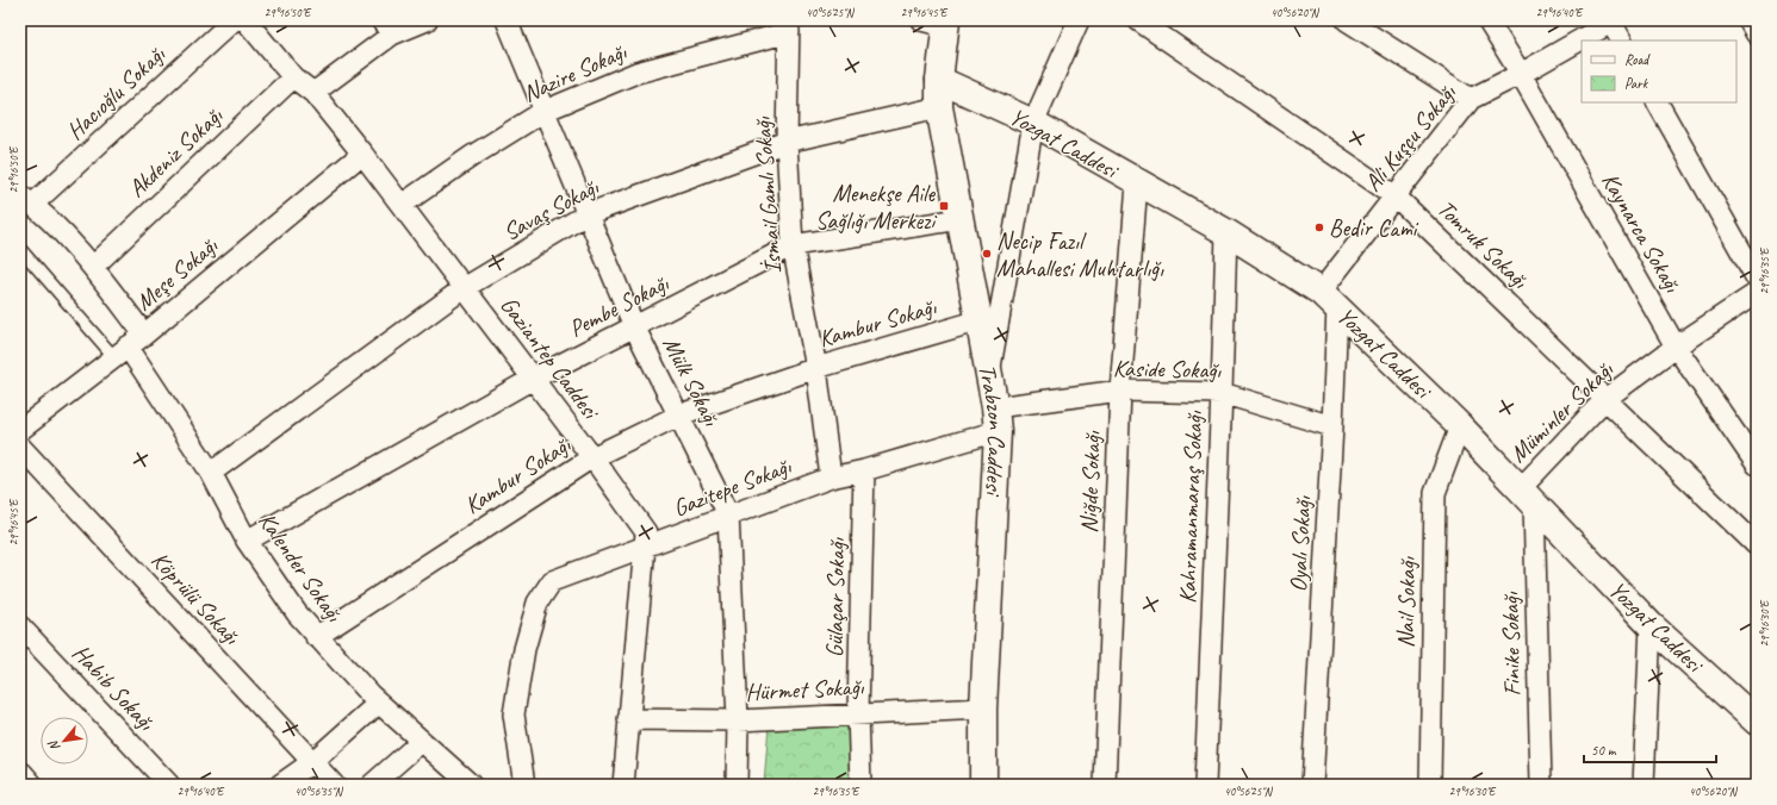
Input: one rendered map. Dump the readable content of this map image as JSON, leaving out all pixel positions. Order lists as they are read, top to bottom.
{
  "streets": {
    "street": [
      "Nazire Sokağı",
      "Hacıoğlu Sokağı",
      "Ali Kuşçu Sokağı",
      "Yozgat Caddesi",
      "Akdeniz Sokağı",
      "İsmail Gamlı Sokağı",
      "Savaş Sokağı",
      "Kaynarca Sokağı",
      "Tomruk Sokağı",
      "Meşe Sokağı",
      "Pembe Sokağı",
      "Kambur Sokağı",
      "Gaziantep Caddesi",
      "Kaside Sokağı",
      "Mülk Sokağı",
      "Müminler Sokağı",
      "Trabzon Caddesi",
      "Niğde Sokağı",
      "Gazitepe Sokağı",
      "Kahramanmaraş Sokağı",
      "Oyalı Sokağı",
      "Kalender Sokağı",
      "Köprülü Sokağı",
      "Gülaçar Sokağı",
      "Nail Sokağı",
      "Finike Sokağı",
      "Habib Sokağı",
      "Hürmet Sokağı"
    ]
  },
  "crossings": [
    ["Nazire Sokağı", "İsmail Gamlı Sokağı"],
    ["Nazire Sokağı", "Gaziantep Caddesi"],
    ["Nazire Sokağı", "Mülk Sokağı"],
    ["Ali Kuşçu Sokağı", "Yozgat Caddesi"],
    ["Ali Kuşçu Sokağı", "Kaynarca Sokağı"],
    ["Ali Kuşçu Sokağı", "Tomruk Sokağı"],
    ["Ali Kuşçu Sokağı", "Oyalı Sokağı"],
    ["Yozgat Caddesi", "Müminler Sokağı"],
    ["Yozgat Caddesi", "Trabzon Caddesi"],
    ["Yozgat Caddesi", "Niğde Sokağı"],
    ["Yozgat Caddesi", "Kahramanmaraş Sokağı"],
    ["Yozgat Caddesi", "Oyalı Sokağı"],
    ["Yozgat Caddesi", "Nail Sokağı"],
    ["Yozgat Caddesi", "Finike Sokağı"],
    ["Akdeniz Sokağı", "Gaziantep Caddesi"],
    ["İsmail Gamlı Sokağı", "Savaş Sokağı"],
    ["İsmail Gamlı Sokağı", "Pembe Sokağı"],
    ["İsmail Gamlı Sokağı", "Kambur Sokağı"],
    ["İsmail Gamlı Sokağı", "Gazitepe Sokağı"],
    ["Savaş Sokağı", "Gaziantep Caddesi"],
    ["Savaş Sokağı", "Mülk Sokağı"],
    ["Savaş Sokağı", "Trabzon Caddesi"],
    ["Savaş Sokağı", "Kalender Sokağı"],
    ["Kaynarca Sokağı", "Müminler Sokağı"],
    ["Tomruk Sokağı", "Müminler Sokağı"],
    ["Meşe Sokağı", "Gaziantep Caddesi"],
    ["Meşe Sokağı", "Kalender Sokağı"],
    ["Pembe Sokağı", "Gaziantep Caddesi"],
    ["Pembe Sokağı", "Mülk Sokağı"],
    ["Pembe Sokağı", "Trabzon Caddesi"],
    ["Pembe Sokağı", "Kalender Sokağı"],
    ["Kambur Sokağı", "Gaziantep Caddesi"],
    ["Kambur Sokağı", "Mülk Sokağı"],
    ["Kambur Sokağı", "Trabzon Caddesi"],
    ["Kambur Sokağı", "Kalender Sokağı"],
    ["Gaziantep Caddesi", "Gazitepe Sokağı"],
    ["Gaziantep Caddesi", "Hürmet Sokağı"],
    ["Kaside Sokağı", "Trabzon Caddesi"],
    ["Kaside Sokağı", "Niğde Sokağı"],
    ["Kaside Sokağı", "Gazitepe Sokağı"],
    ["Kaside Sokağı", "Kahramanmaraş Sokağı"],
    ["Kaside Sokağı", "Oyalı Sokağı"],
    ["Mülk Sokağı", "Gazitepe Sokağı"],
    ["Mülk Sokağı", "Hürmet Sokağı"],
    ["Müminler Sokağı", "Finike Sokağı"],
    ["Trabzon Caddesi", "Gazitepe Sokağı"],
    ["Trabzon Caddesi", "Hürmet Sokağı"],
    ["Gazitepe Sokağı", "Gülaçar Sokağı"],
    ["Gülaçar Sokağı", "Hürmet Sokağı"]
  ],
  "places": {
    "transit": ["Menekşe Aile Sağlığı Merkezi"],
    "other": ["Bedir Cami", "Necip Fazıl Mahallesi Muhtarlığı"]
  },
  "legend": ["Road", "Park"],
  "scale_bar": "50 m",
  "north": "bottom left",
  "coordinates": [
    "29°16'50\"E",
    "40°56'25\"N",
    "29°16'45\"E",
    "40°56'20\"N",
    "29°16'40\"E",
    "29°16'35\"E",
    "29°16'30\"E",
    "40°56'35\"N"
  ]
}
